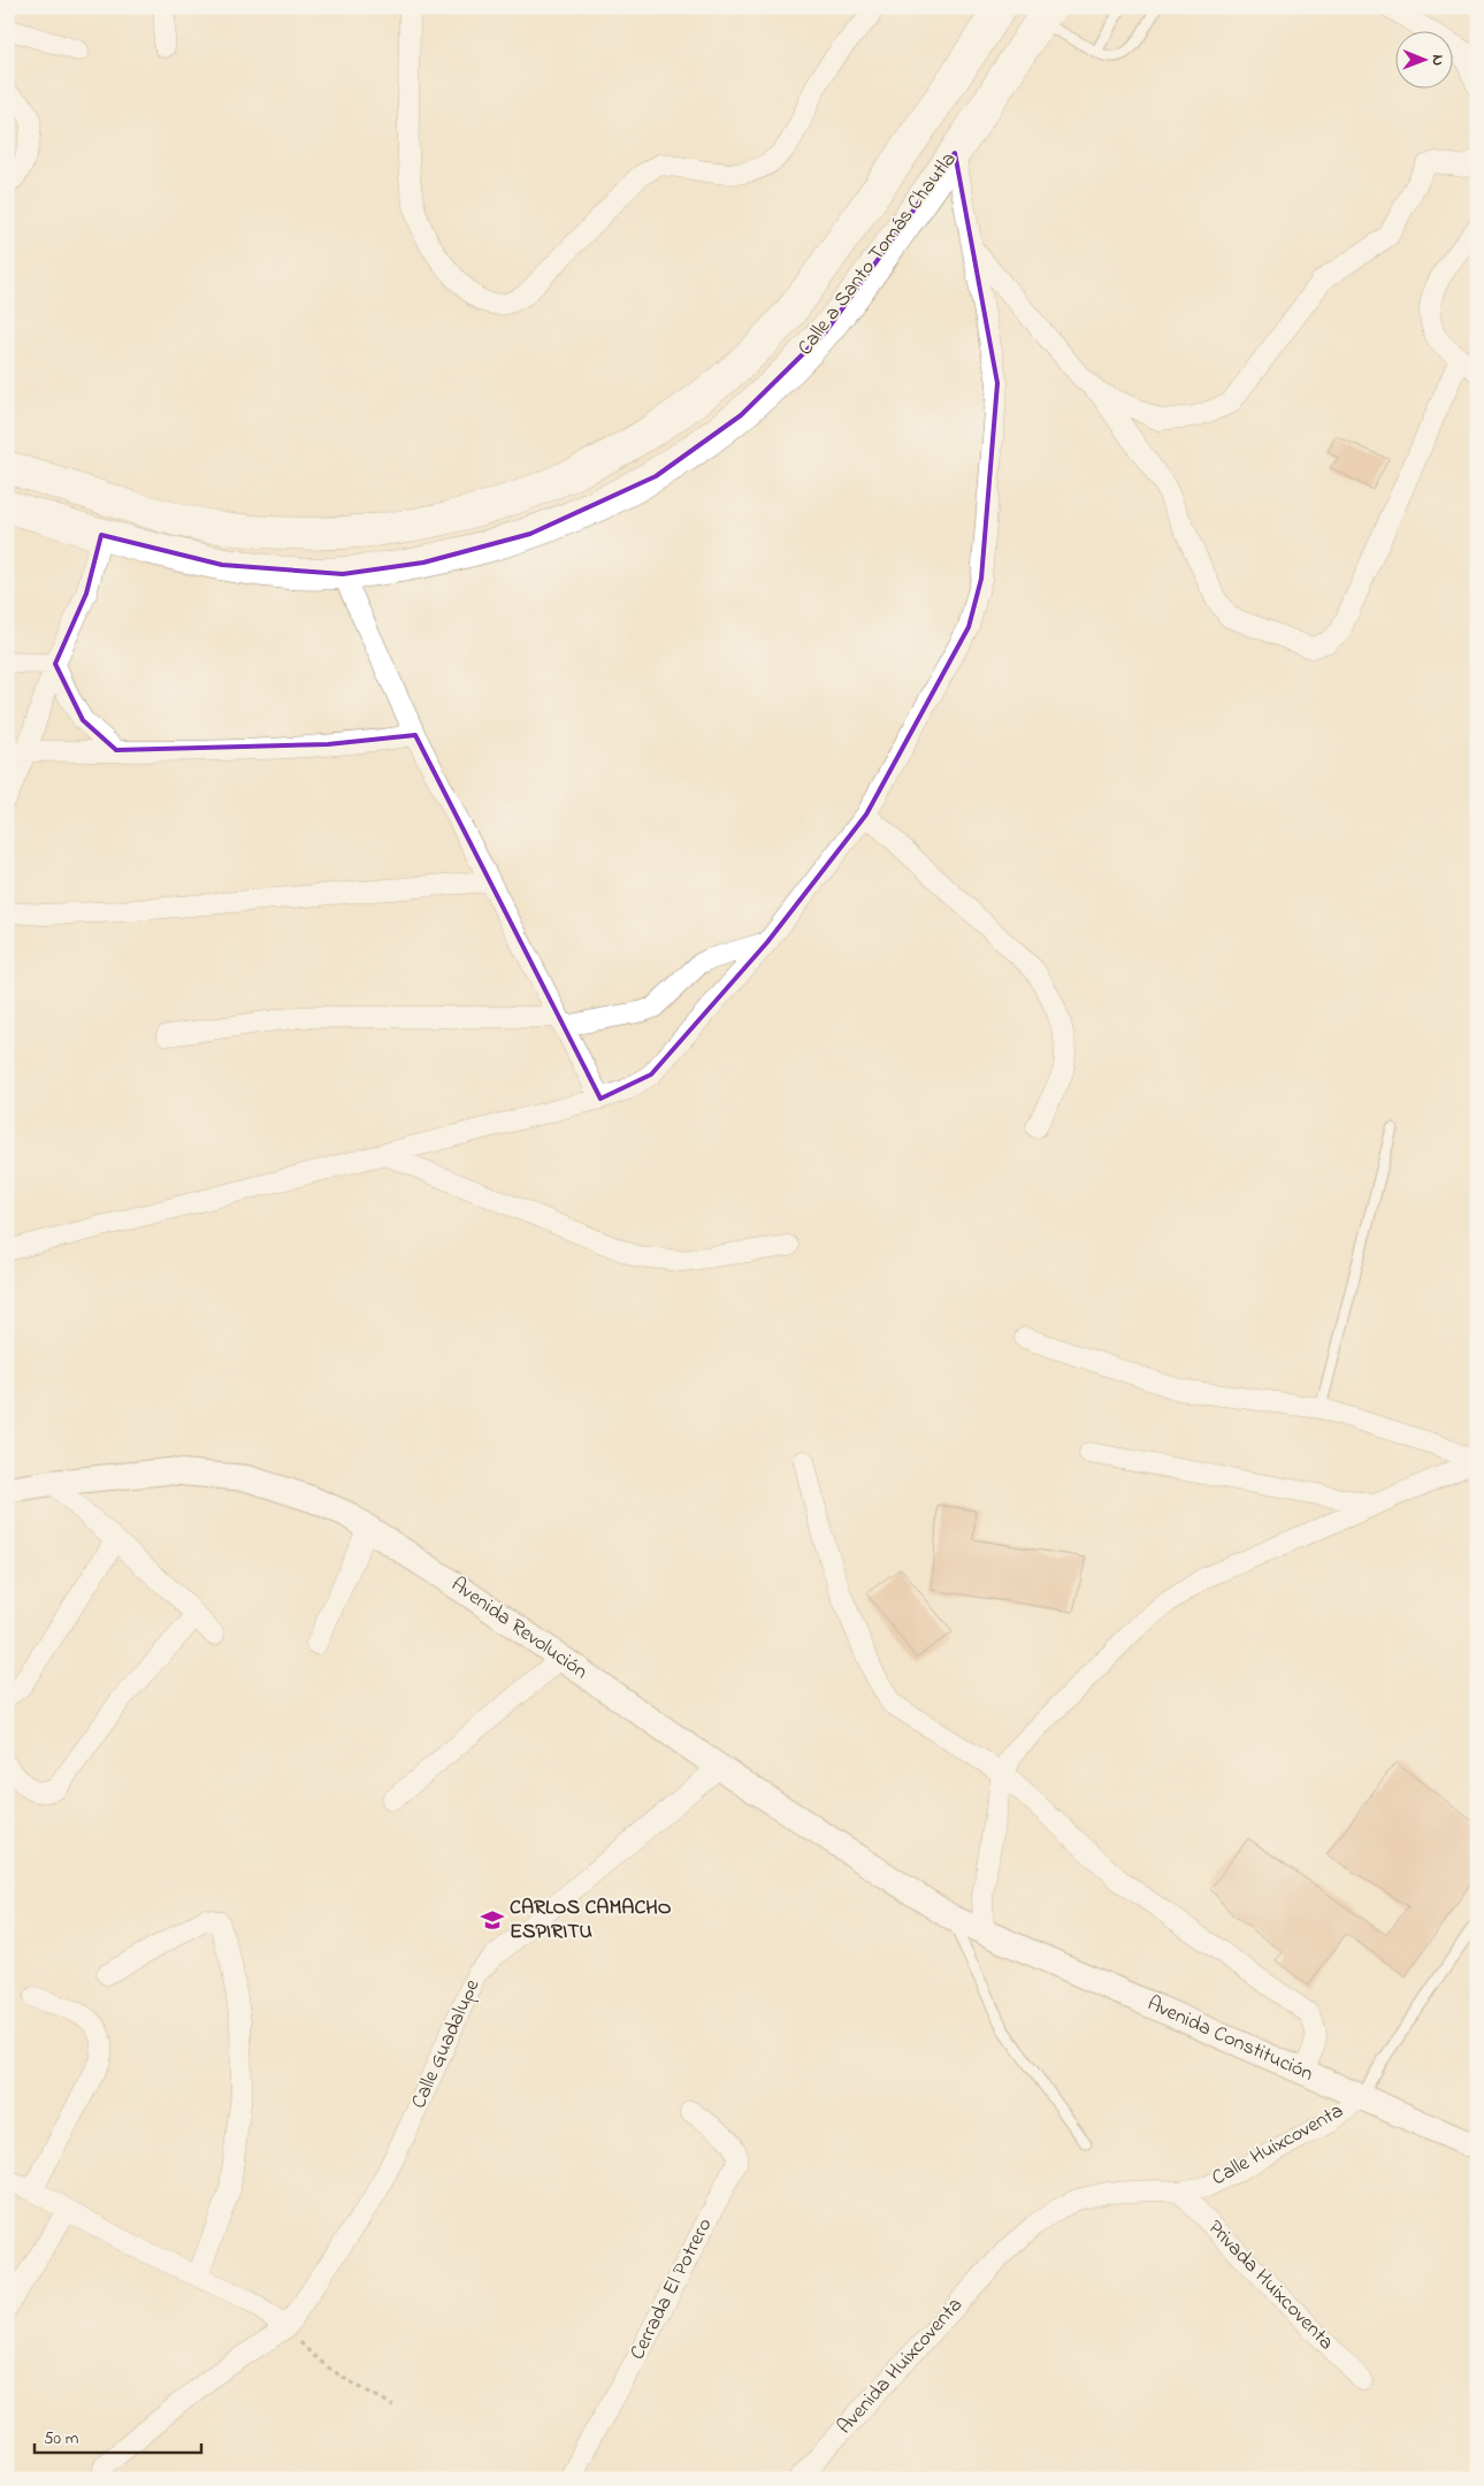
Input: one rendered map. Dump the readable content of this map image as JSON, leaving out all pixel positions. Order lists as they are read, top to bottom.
{
  "streets": {
    "main road": ["Calle a Santo Tomás Chautla"],
    "street": [
      "Avenida Revolución",
      "Avenida Constitución",
      "Calle Guadalupe",
      "Calle Huixcoventa",
      "Privada Huixcoventa",
      "Cerrada El Potrero",
      "Avenida Huixcoventa"
    ]
  },
  "crossings": [
    ["Avenida Revolución", "Avenida Constitución"],
    ["Avenida Revolución", "Calle Guadalupe"],
    ["Avenida Constitución", "Calle Huixcoventa"],
    ["Calle Huixcoventa", "Privada Huixcoventa"],
    ["Calle Huixcoventa", "Avenida Huixcoventa"]
  ],
  "places": {
    "school or university": ["CARLOS CAMACHO ESPIRITU"]
  },
  "scale_bar": "50 m",
  "north": "right"
}
